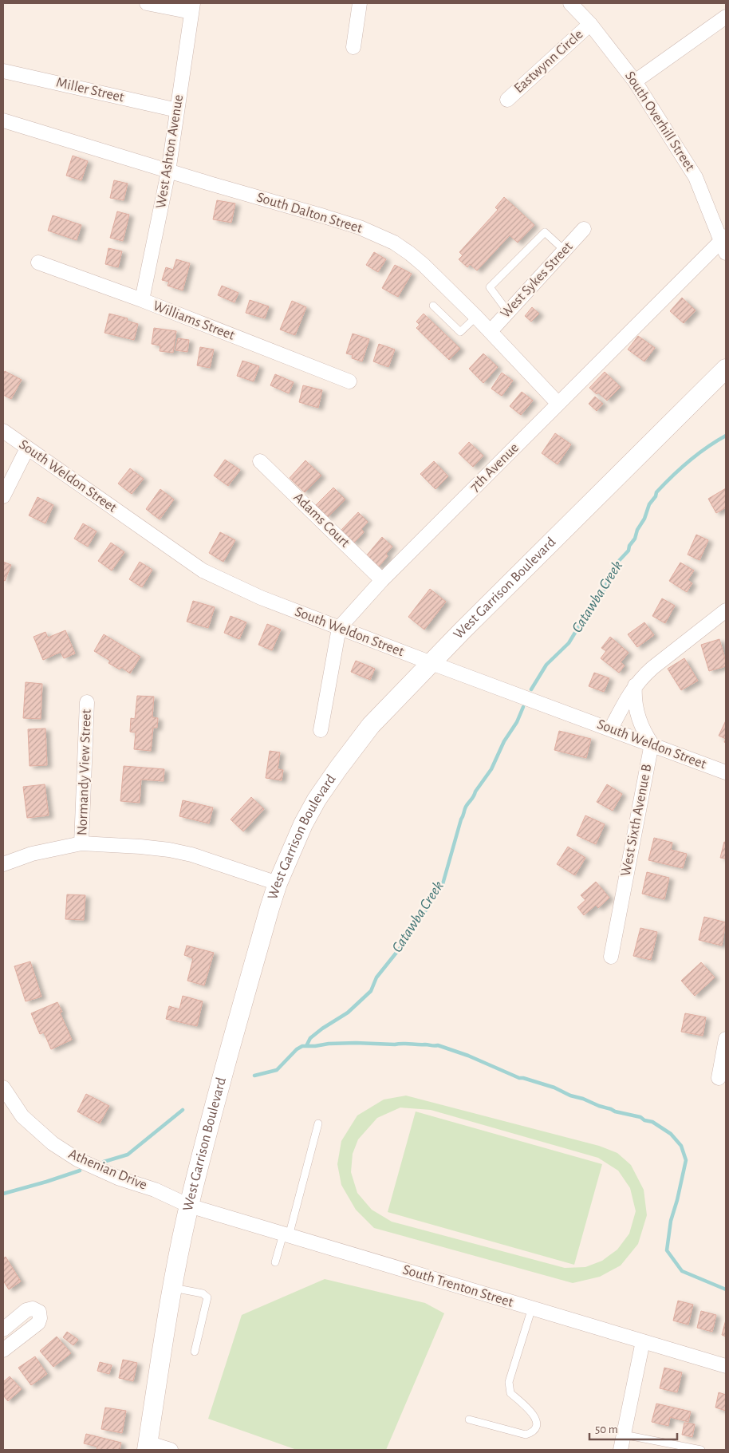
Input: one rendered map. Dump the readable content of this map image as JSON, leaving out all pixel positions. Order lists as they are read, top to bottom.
{
  "streets": {
    "main road": ["West Garrison Boulevard"],
    "street": [
      "Eastwynn Circle",
      "Miller Street",
      "South Overhill Street",
      "West Ashton Avenue",
      "South Dalton Street",
      "West Sykes Street",
      "Williams Street",
      "7th Avenue",
      "South Weldon Street",
      "Adams Court",
      "Normandy View Street",
      "West Sixth Avenue B",
      "Athenian Drive",
      "South Trenton Street"
    ]
  },
  "crossings": [
    ["Eastwynn Circle", "South Overhill Street"],
    ["Miller Street", "West Ashton Avenue"],
    ["South Overhill Street", "7th Avenue"],
    ["West Ashton Avenue", "South Dalton Street"],
    ["West Ashton Avenue", "Williams Street"],
    ["South Dalton Street", "West Sykes Street"],
    ["South Dalton Street", "7th Avenue"],
    ["7th Avenue", "South Weldon Street"],
    ["7th Avenue", "Adams Court"],
    ["South Weldon Street", "West Garrison Boulevard"],
    ["South Weldon Street", "West Sixth Avenue B"],
    ["West Garrison Boulevard", "Athenian Drive"],
    ["West Garrison Boulevard", "South Trenton Street"],
    ["Athenian Drive", "South Trenton Street"]
  ],
  "water": ["Catawba Creek"],
  "scale_bar": "50 m"
}
